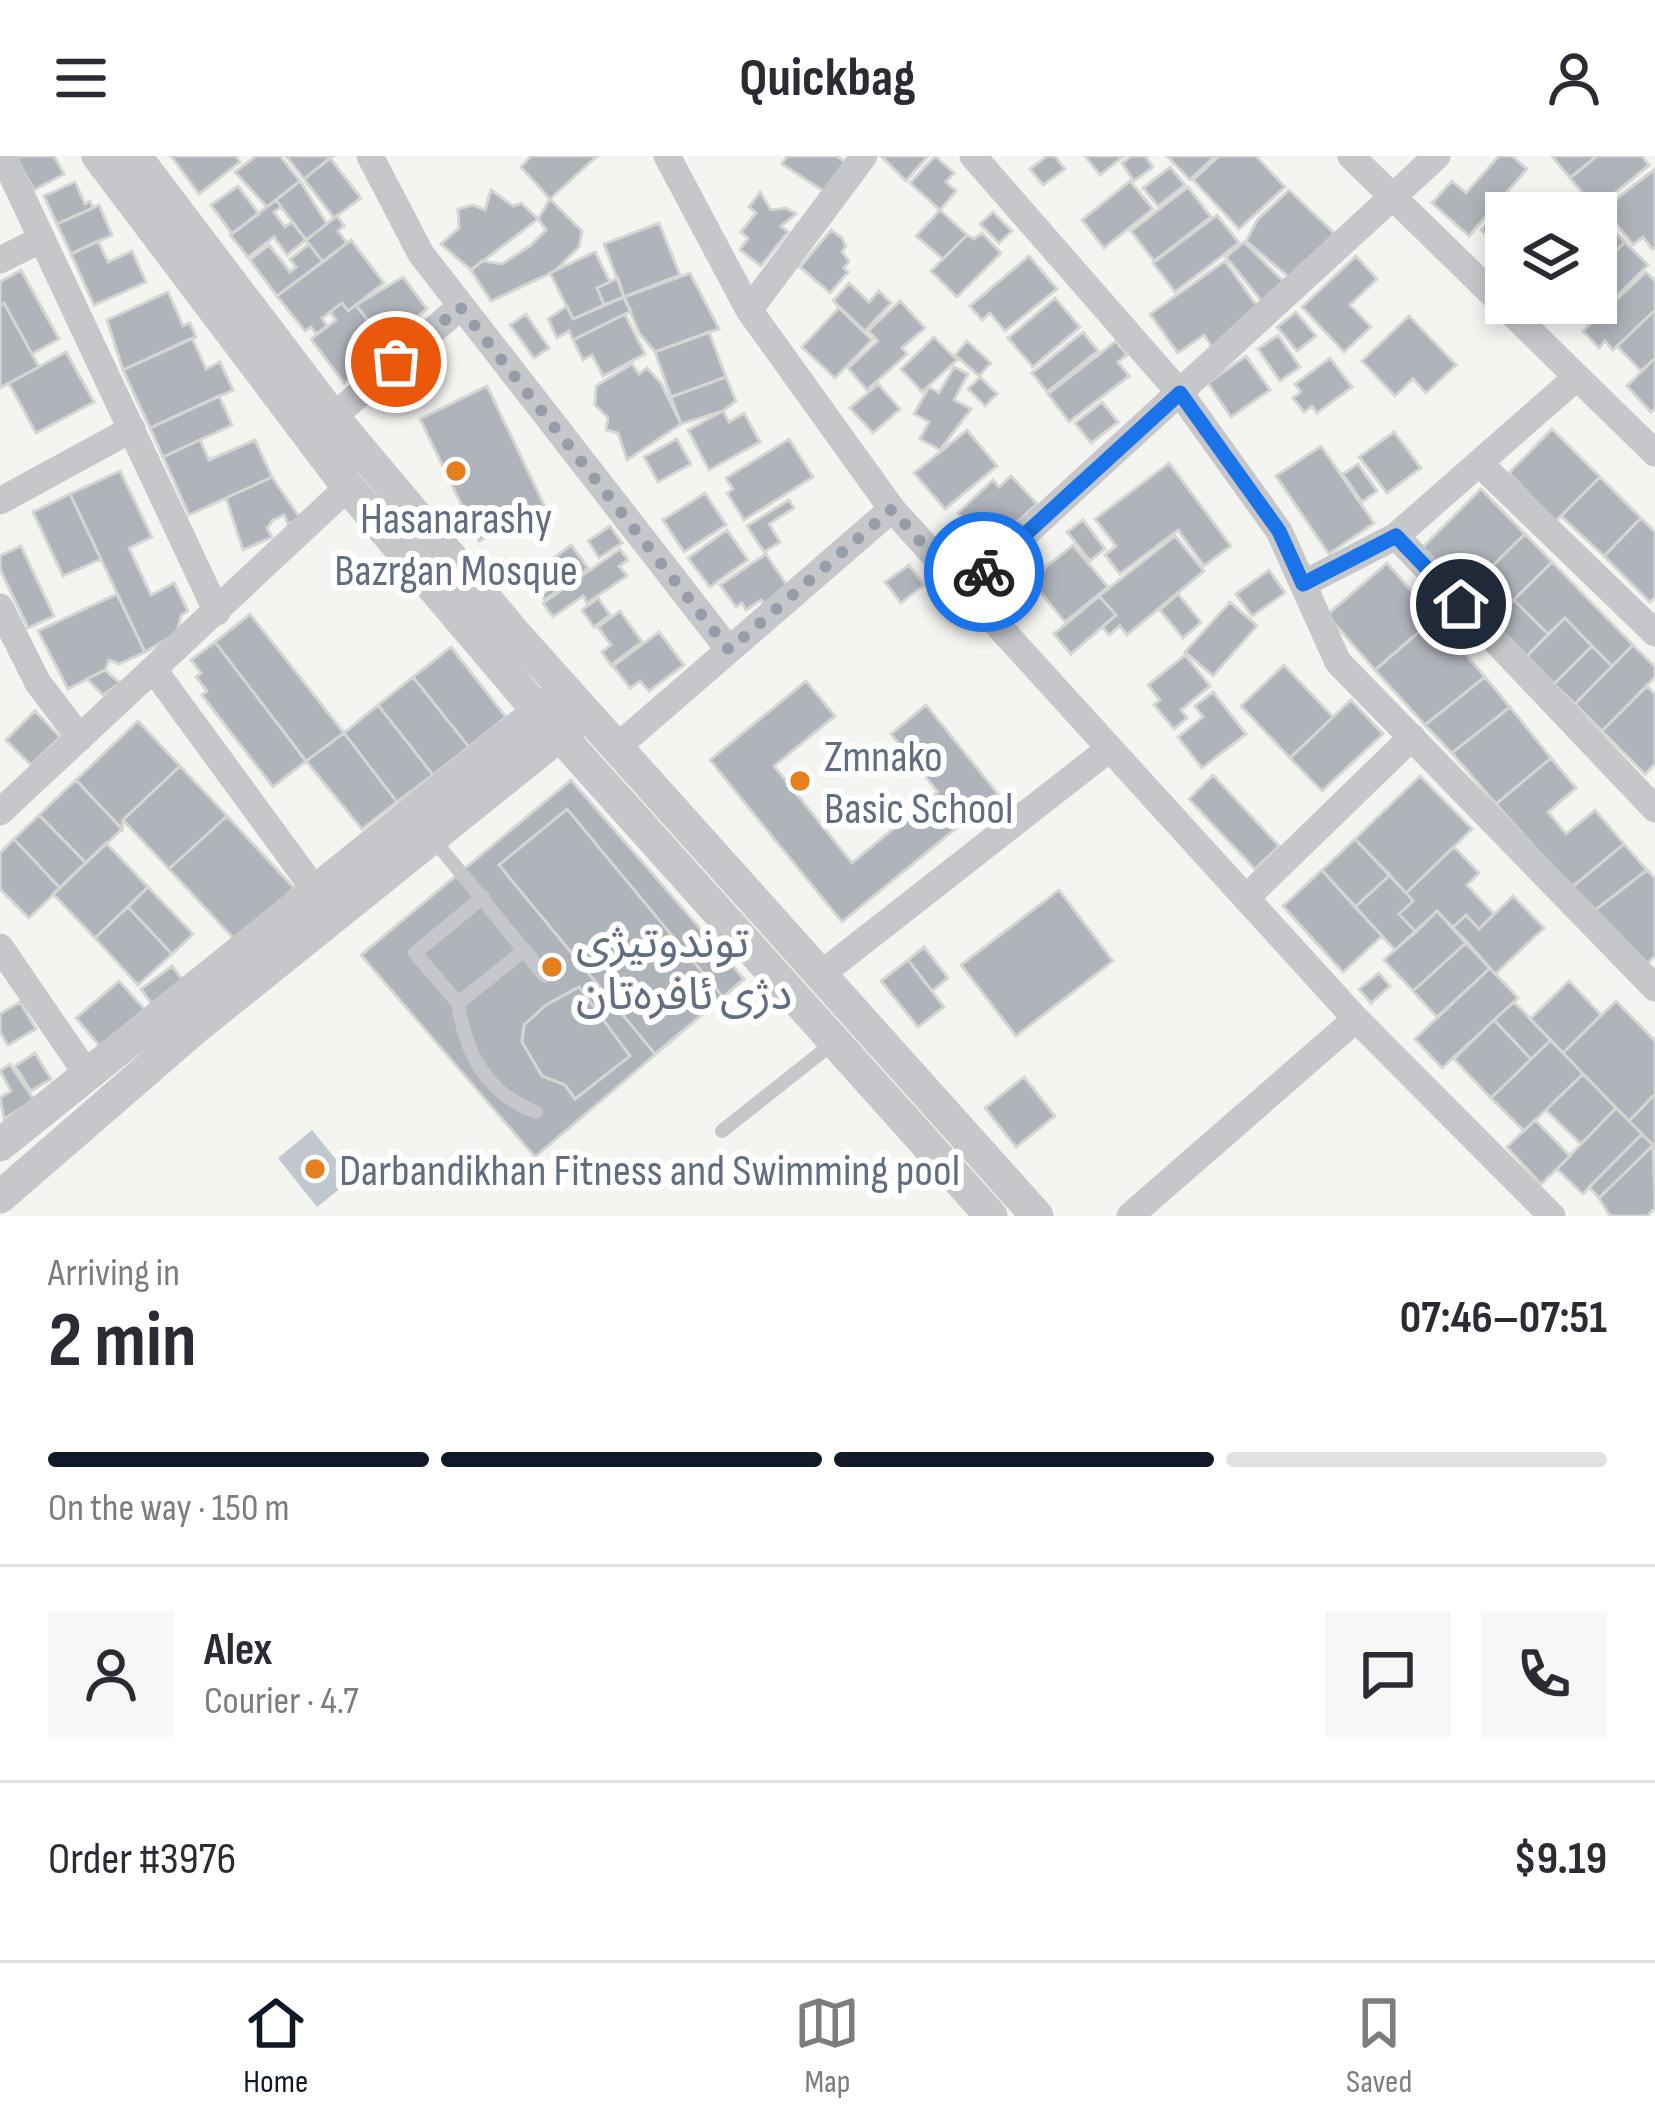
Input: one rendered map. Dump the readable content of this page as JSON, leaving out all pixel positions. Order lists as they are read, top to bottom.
{
  "places": [
    "Hasanarashy Bazrgan Mosque",
    "Zmnako Basic School",
    "توندوتیژی دژی ئافرەتان",
    "Darbandikhan Fitness and Swimming pool"
  ],
  "page": {
    "header": "Quickbag",
    "heading": ["2 min", "Arriving in", "07:46–07:51"],
    "panel": [
      "Alex",
      "Courier · 4.7",
      "Order #3976",
      "$9.19"
    ],
    "bar": "On the way · 150 m",
    "tabs": ["Home", "Map", "Saved"]
  }
}
